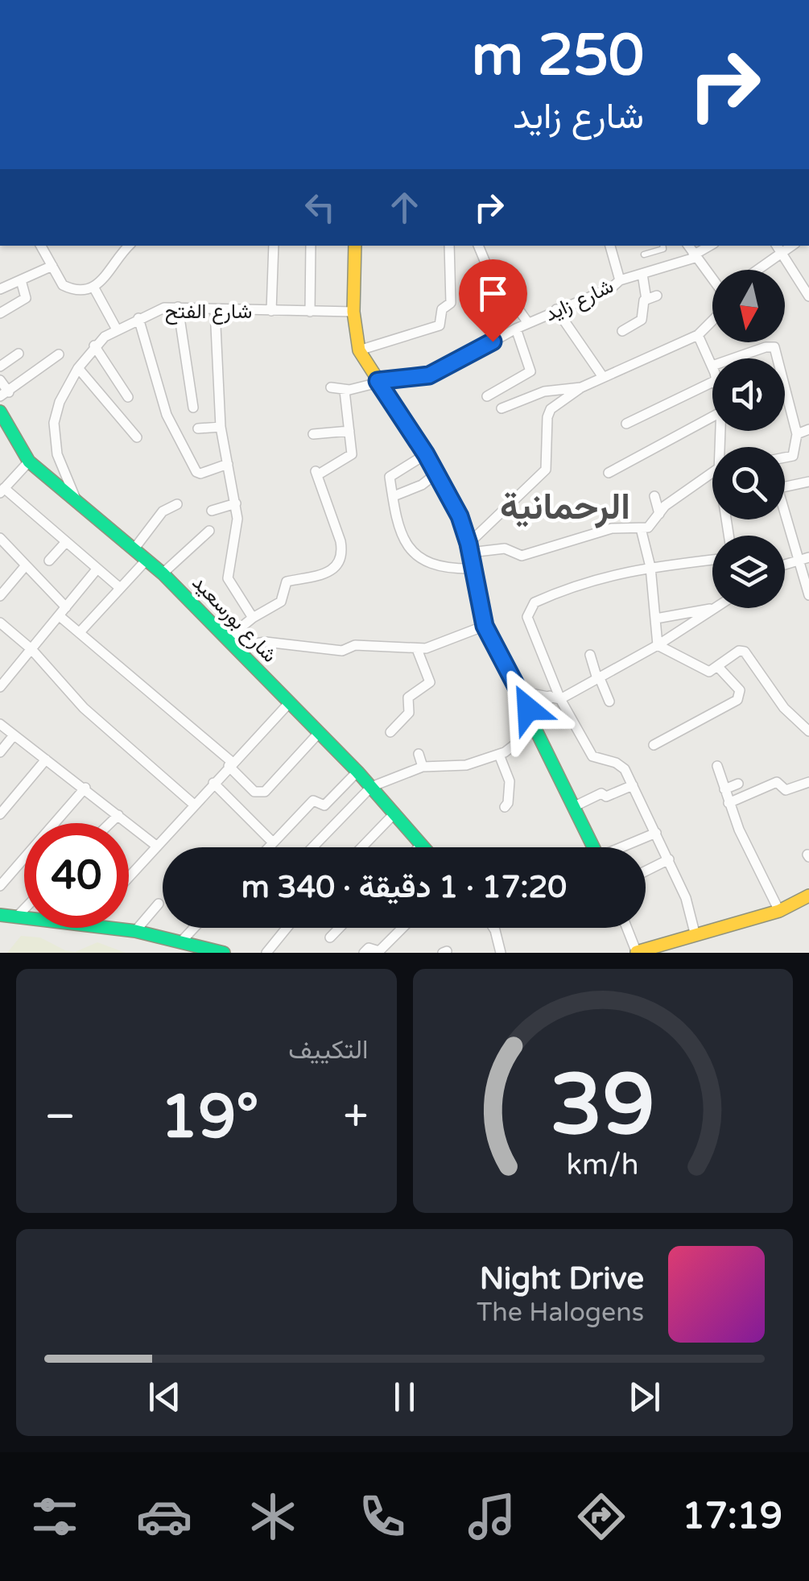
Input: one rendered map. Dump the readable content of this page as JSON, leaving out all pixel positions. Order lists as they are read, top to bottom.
{
  "streets": {
    "street": ["شارع زايد", "شارع الفتح", "شارع بورسعيد"]
  },
  "crossings": [
    ["شارع الفتح", "شارع بورسعيد"]
  ],
  "districts": ["الرحمانية"],
  "north": "bottom",
  "page": {
    "turn": ["250 m", "شارع زايد"],
    "limit": "40",
    "trip": "17:20 · 1 دقيقة · 340 m",
    "tile": "التكييف",
    "heat": ["−", "19°", "+"],
    "song": ["Night Drive", "The Halogens"],
    "tabs": "17:19",
    "gauge": ["39", "km/h"]
  }
}
